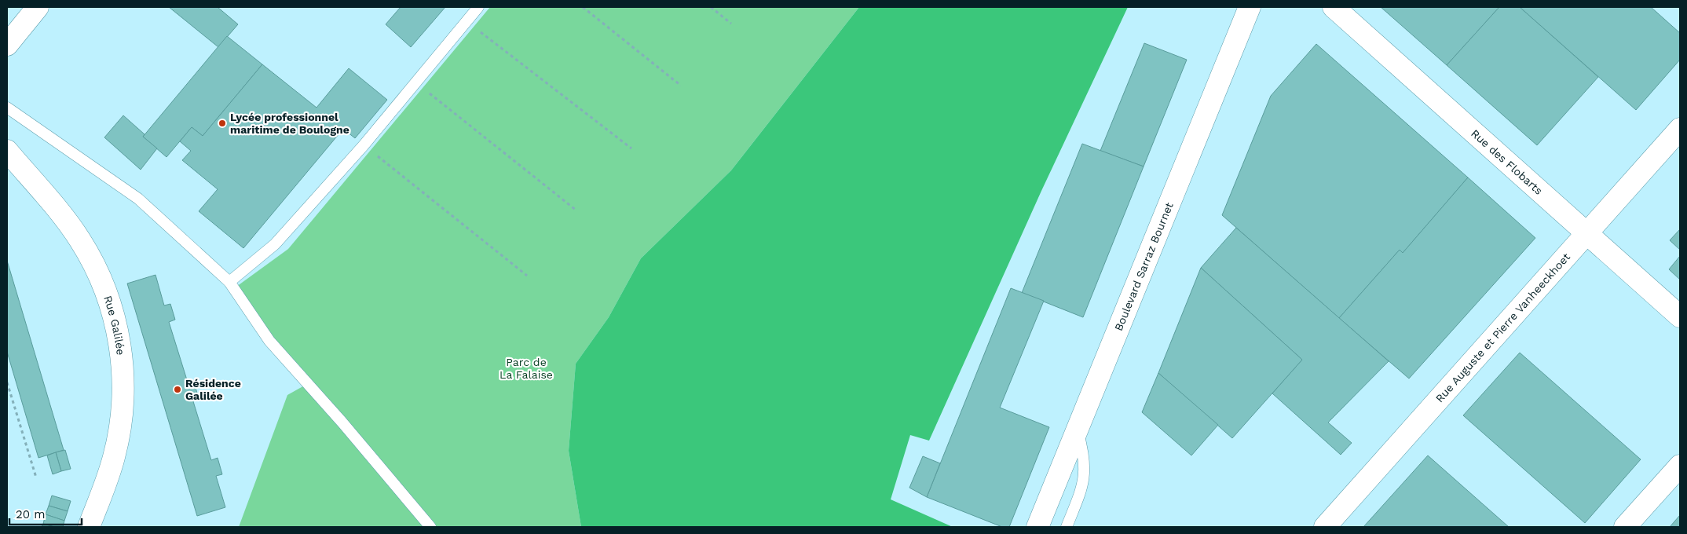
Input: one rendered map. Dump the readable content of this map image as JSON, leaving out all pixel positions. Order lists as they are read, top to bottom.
{
  "streets": {
    "street": [
      "Rue des Flobarts",
      "Boulevard Sarraz Bournet",
      "Rue Galilée",
      "Rue Auguste et Pierre Vanheeckhoet"
    ]
  },
  "crossings": [
    ["Rue des Flobarts", "Rue Auguste et Pierre Vanheeckhoet"]
  ],
  "parks": ["Parc de La Falaise"],
  "places": ["Lycée professionnel maritime de Boulogne", "Résidence Galilée"],
  "scale_bar": "20 m"
}
